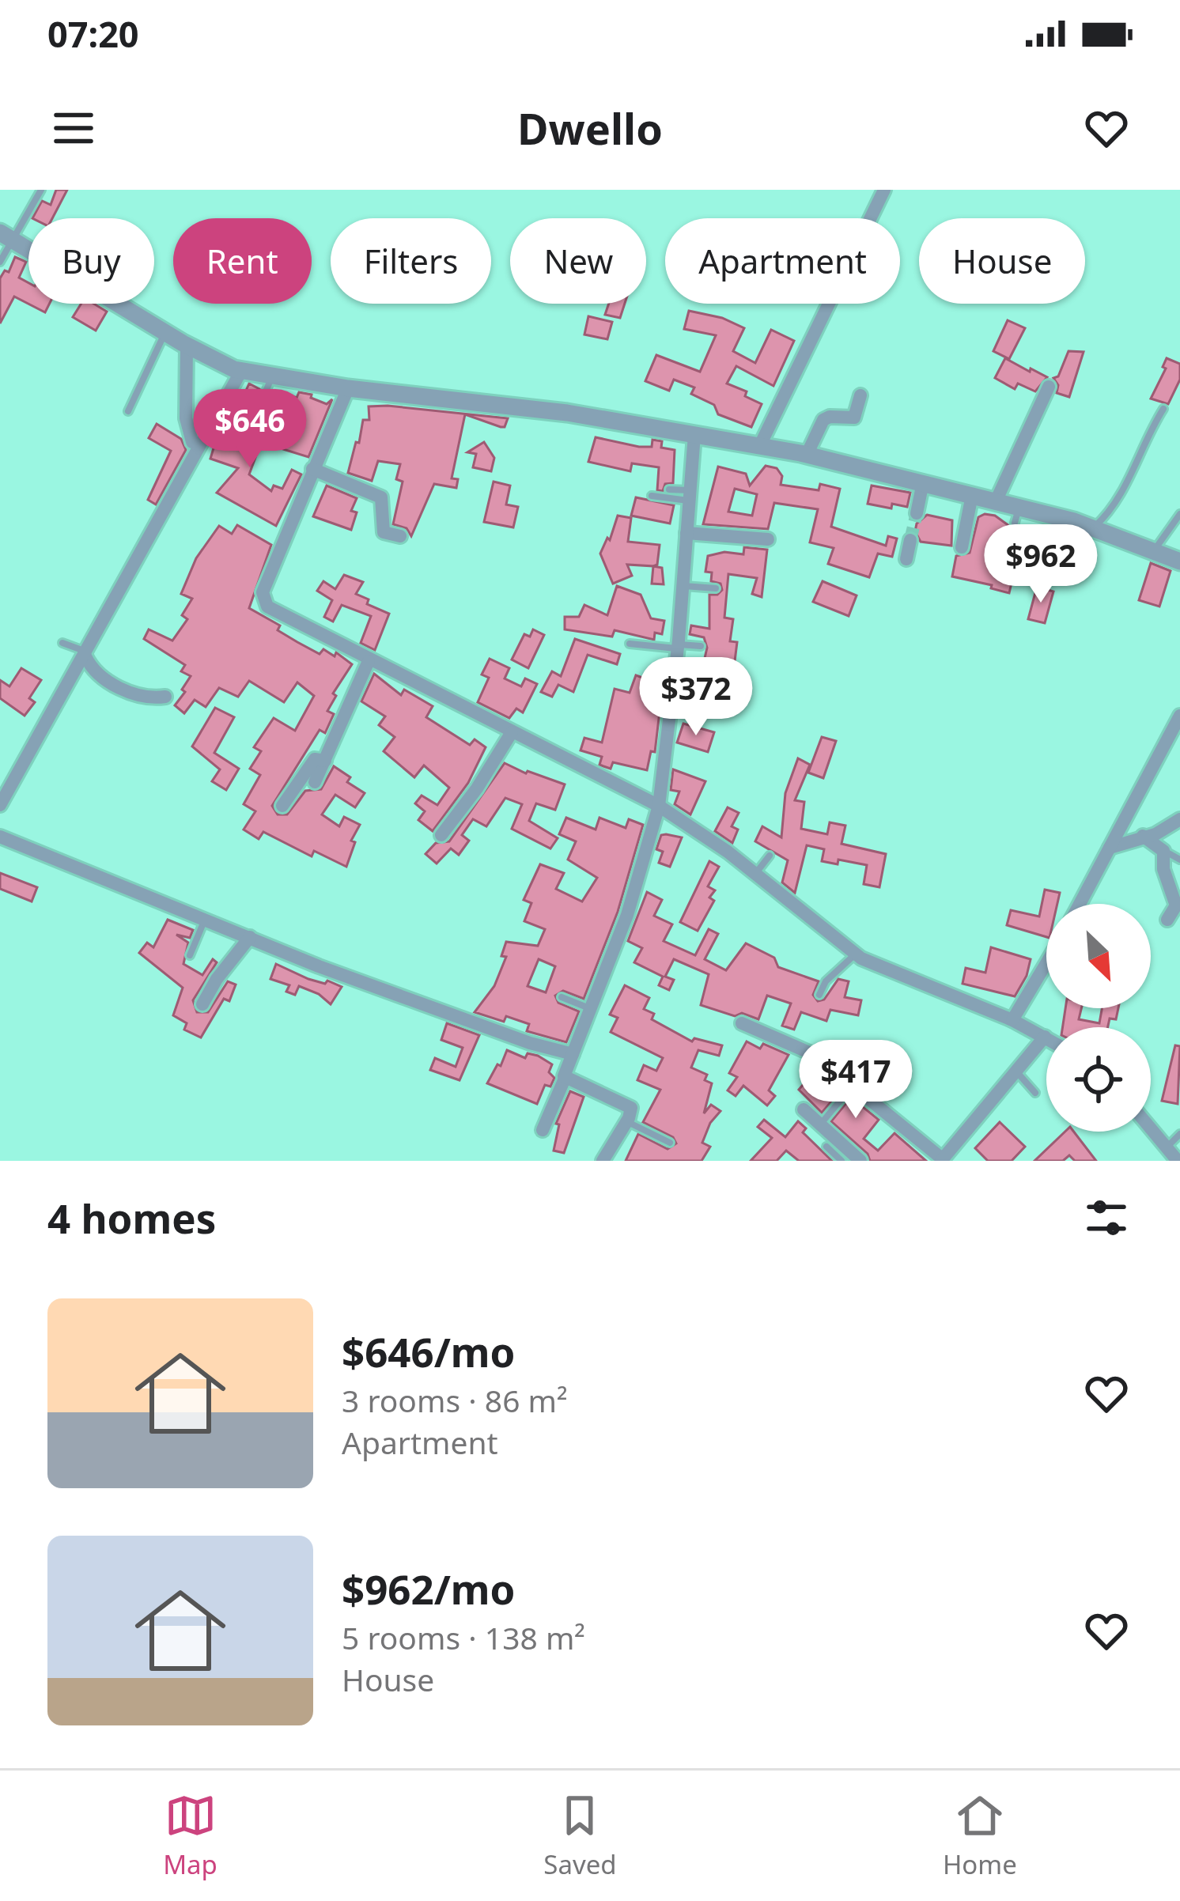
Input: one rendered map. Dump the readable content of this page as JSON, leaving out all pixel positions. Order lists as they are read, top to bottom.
{
  "north": "bottom right",
  "page": {
    "status": "07:20",
    "header": "Dwello",
    "chip": [
      "Buy",
      "Rent",
      "Filters",
      "New",
      "Apartment",
      "House"
    ],
    "price": [
      "$646",
      "$962",
      "$372",
      "$417"
    ],
    "heading": "4 homes",
    "list": [
      {
        "name": "$646/mo",
        "note": "3 rooms · 86 m² · Apartment"
      },
      {
        "name": "$962/mo",
        "note": "5 rooms · 138 m² · House"
      }
    ],
    "tabs": ["Map", "Saved", "Home"]
  }
}
